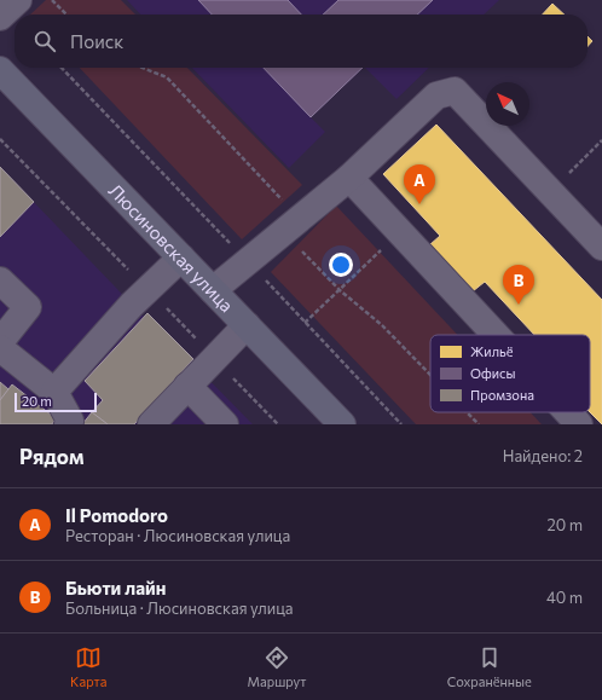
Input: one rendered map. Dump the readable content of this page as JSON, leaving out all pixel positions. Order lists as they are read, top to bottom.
{
  "streets": {
    "main road": ["Люсиновская улица"]
  },
  "legend": ["Жильё", "Офисы", "Промзона"],
  "scale_bar": "20 m",
  "north": "top left",
  "page": {
    "search": "Поиск",
    "pins": ["A", "B"],
    "scale": "20 m",
    "heading": ["Рядом", "Найдено: 2"],
    "list": [
      {
        "mark": "A",
        "name": "Il Pomodoro",
        "note": "Ресторан · Люсиновская улица",
        "value": "20 m"
      },
      {
        "mark": "B",
        "name": "Бьюти лайн",
        "note": "Больница · Люсиновская улица",
        "value": "40 m"
      }
    ],
    "nav": ["Карта", "Маршрут", "Сохранённые"]
  }
}
